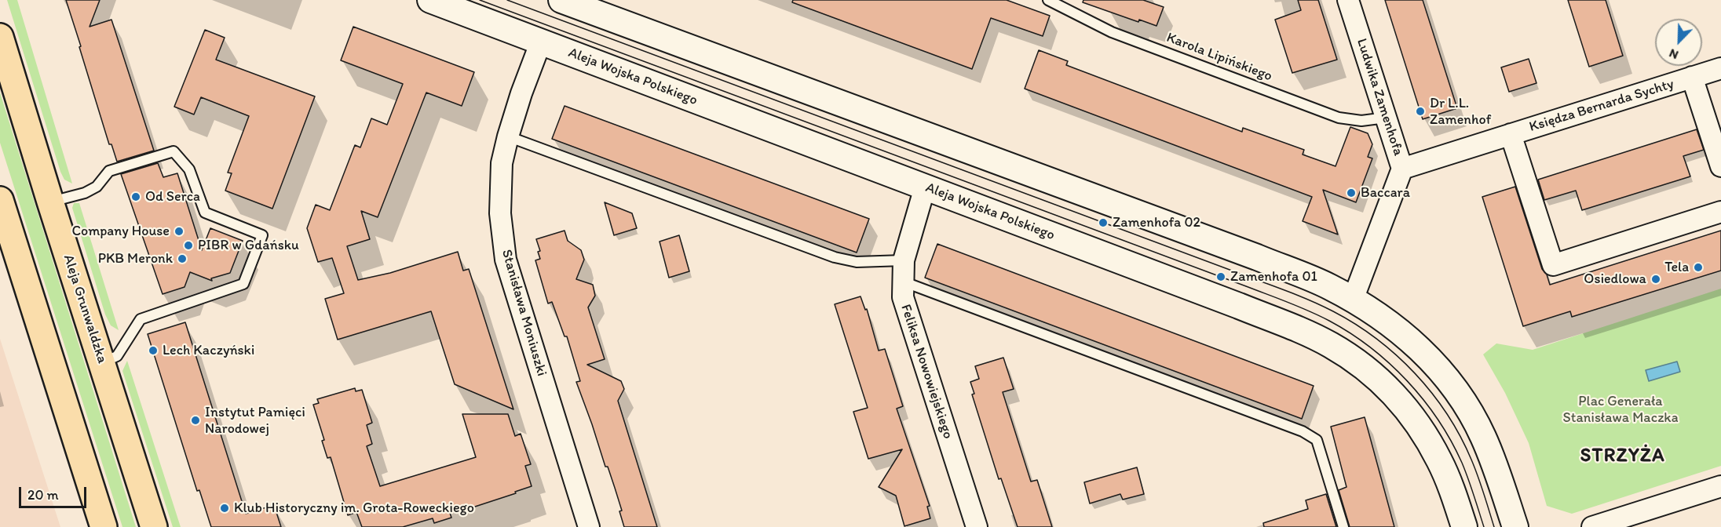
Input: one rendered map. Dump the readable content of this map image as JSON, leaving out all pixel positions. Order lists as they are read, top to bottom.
{
  "streets": {
    "main road": ["Aleja Grunwaldzka"],
    "street": [
      "Aleja Wojska Polskiego",
      "Ludwika Zamenhofa",
      "Księdza Bernarda Sychty",
      "Stanisława Moniuszki",
      "Feliksa Nowowiejskiego"
    ],
    "lane": ["Karola Lipińskiego"]
  },
  "crossings": [
    ["Karola Lipińskiego", "Ludwika Zamenhofa"],
    ["Aleja Wojska Polskiego", "Stanisława Moniuszki"],
    ["Aleja Wojska Polskiego", "Feliksa Nowowiejskiego"],
    ["Ludwika Zamenhofa", "Księdza Bernarda Sychty"]
  ],
  "districts": ["STRZYŻA"],
  "parks": ["Plac Generała Stanisława Maczka"],
  "places": [
    "Dr L.L. Zamenhof",
    "Baccara",
    "Od Serca",
    "Zamenhofa 02",
    "Company House",
    "PIBR w Gdańsku",
    "PKB Meronk",
    "Tela",
    "Zamenhofa 01",
    "Osiedlowa",
    "Lech Kaczyński",
    "Instytut Pamięci Narodowej",
    "Klub Historyczny im. Grota-Roweckiego"
  ],
  "scale_bar": "20 m",
  "north": "bottom left"
}
